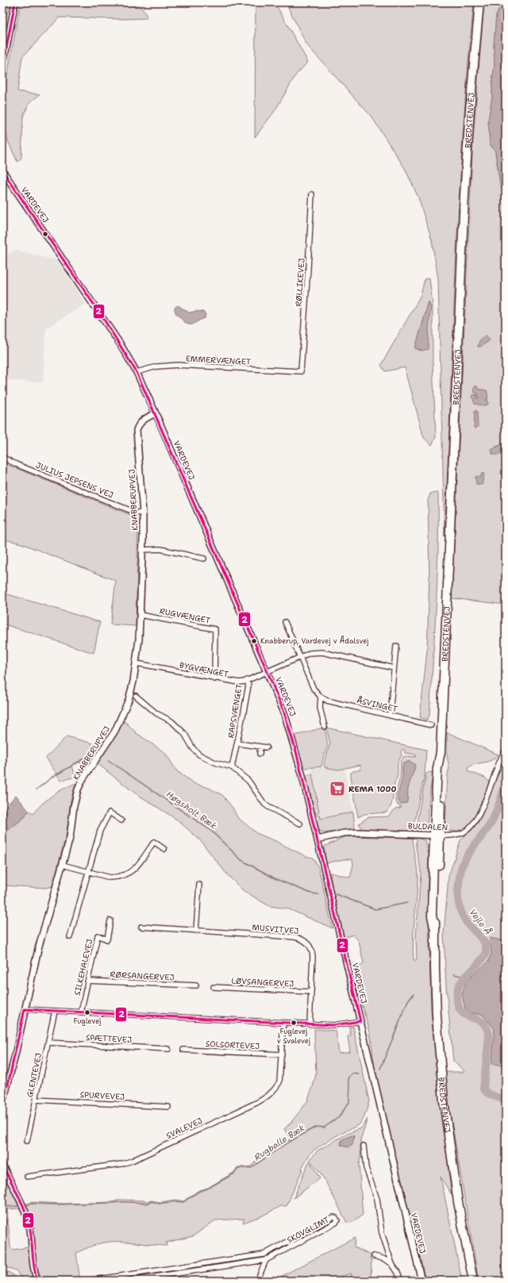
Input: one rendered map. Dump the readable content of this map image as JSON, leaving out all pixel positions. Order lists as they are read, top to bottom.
{
  "streets": {
    "highway": ["BREDSTENVEJ"],
    "street": [
      "VARDEVEJ",
      "RØLLIKEVEJ",
      "EMMERVÆNGET",
      "JULIUS JEPSENS VEJ",
      "KNABBERUPVEJ",
      "RUGVÆNGET",
      "BYGVÆNGET",
      "ÅSVINGET",
      "RAPSVÆNGET",
      "BULDALEN",
      "MUSVITVEJ",
      "SILKEHALEVEJ",
      "RØRSANGERVEJ",
      "LØVSANGERVEJ",
      "SPÆTTEVEJ",
      "SOLSORTEVEJ",
      "GLENTEVEJ",
      "SPURVEVEJ",
      "SVALEVEJ",
      "SKOVGLIMT"
    ]
  },
  "crossings": [
    ["BREDSTENVEJ", "BULDALEN"],
    ["VARDEVEJ", "EMMERVÆNGET"],
    ["VARDEVEJ", "KNABBERUPVEJ"],
    ["VARDEVEJ", "BYGVÆNGET"],
    ["VARDEVEJ", "BULDALEN"],
    ["RØLLIKEVEJ", "EMMERVÆNGET"],
    ["JULIUS JEPSENS VEJ", "KNABBERUPVEJ"],
    ["KNABBERUPVEJ", "RUGVÆNGET"],
    ["KNABBERUPVEJ", "BYGVÆNGET"],
    ["RUGVÆNGET", "BYGVÆNGET"],
    ["BYGVÆNGET", "RAPSVÆNGET"],
    ["MUSVITVEJ", "LØVSANGERVEJ"],
    ["SILKEHALEVEJ", "RØRSANGERVEJ"],
    ["SPÆTTEVEJ", "GLENTEVEJ"],
    ["SOLSORTEVEJ", "SVALEVEJ"],
    ["GLENTEVEJ", "SPURVEVEJ"]
  ],
  "water": ["Høgsholt Bæk", "Vejle Å", "Rugballe Bæk"],
  "places": {
    "other": ["Knabberup, Vardevej v Ådalsvej", "Fuglevej", "Fuglevej v Svalevej"],
    "supermarket": ["REMA 1000"]
  },
  "lines": ["transit line 2"]
}
